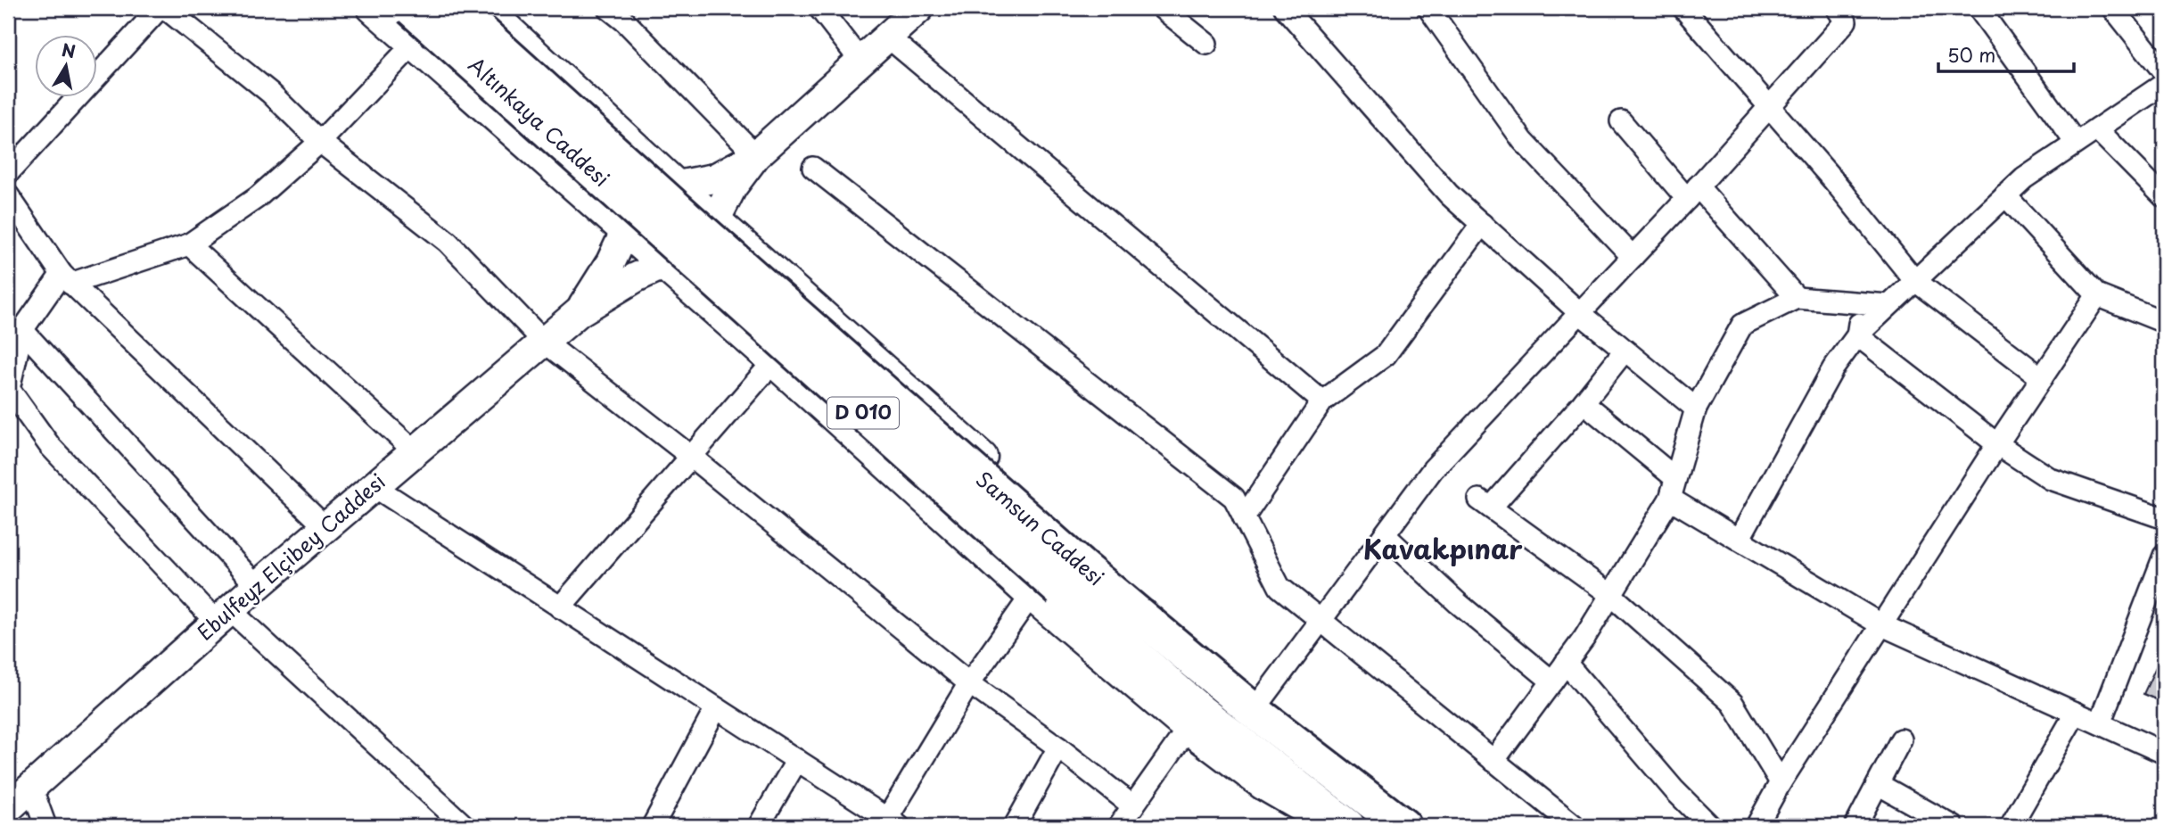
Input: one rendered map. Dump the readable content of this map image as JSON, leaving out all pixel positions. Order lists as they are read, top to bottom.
{
  "streets": {
    "highway": ["Altınkaya Caddesi", "D 010", "Samsun Caddesi"],
    "street": ["Ebulfeyz Elçibey Caddesi"]
  },
  "crossings": [
    ["Altınkaya Caddesi", "Samsun Caddesi"],
    ["Altınkaya Caddesi", "Ebulfeyz Elçibey Caddesi"],
    ["Samsun Caddesi", "Ebulfeyz Elçibey Caddesi"]
  ],
  "districts": ["Kavakpınar"],
  "scale_bar": "50 m",
  "north": "top"
}
